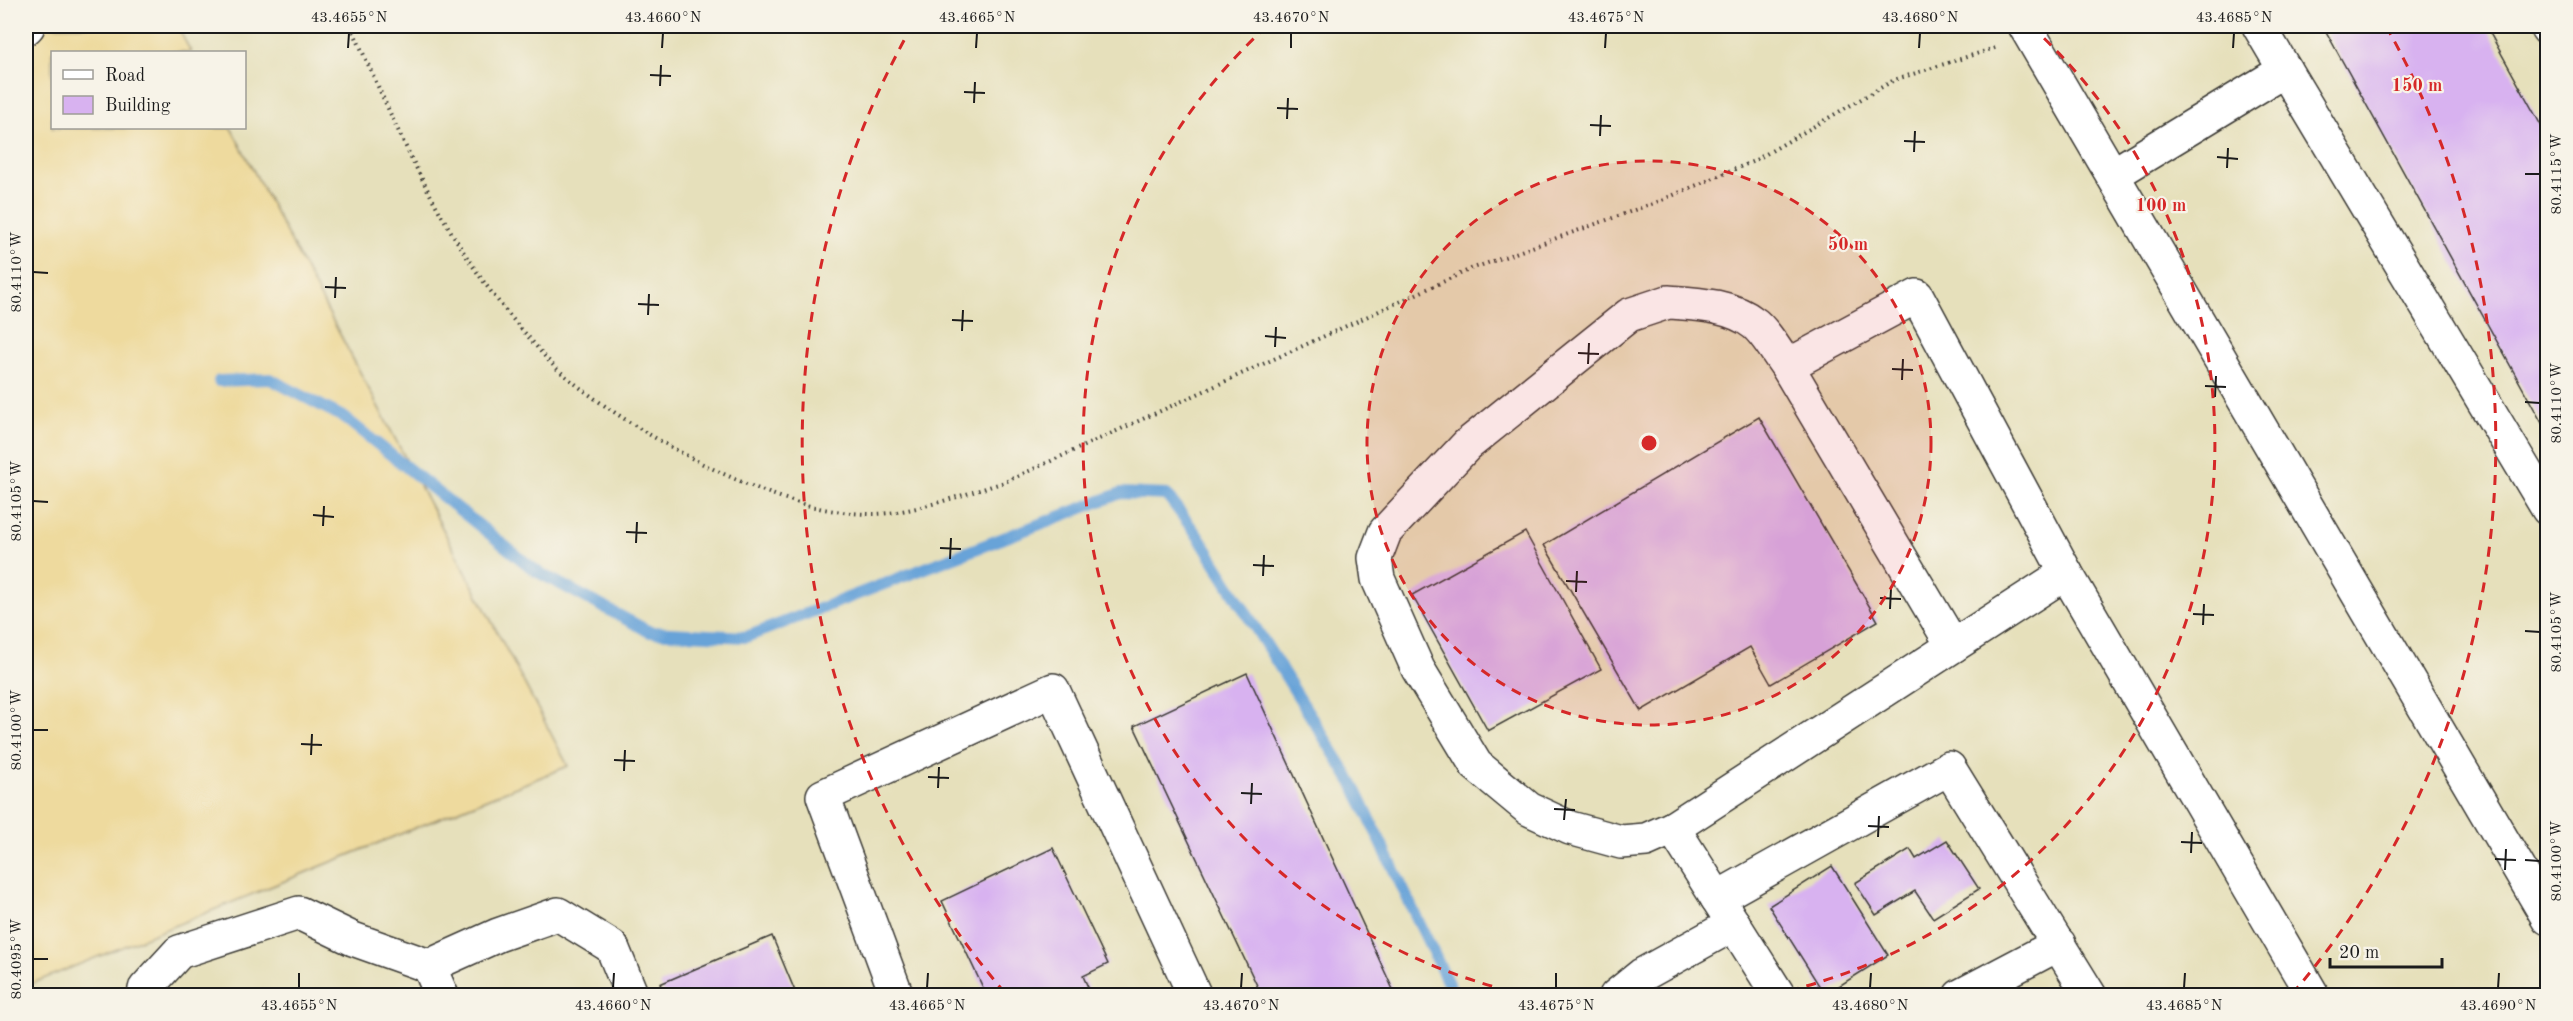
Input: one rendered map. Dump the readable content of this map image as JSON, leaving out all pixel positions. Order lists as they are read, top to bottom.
{
  "legend": ["Road", "Building"],
  "scale_bar": "20 m",
  "coordinates": [
    "43.4655°N",
    "43.4660°N",
    "43.4665°N",
    "43.4670°N",
    "43.4675°N",
    "43.4680°N",
    "43.4685°N",
    "80.4115°W",
    "80.4110°W",
    "80.4105°W",
    "80.4100°W",
    "80.4095°W",
    "43.4690°N"
  ],
  "rings": ["150 m", "100 m", "50 m"]
}
